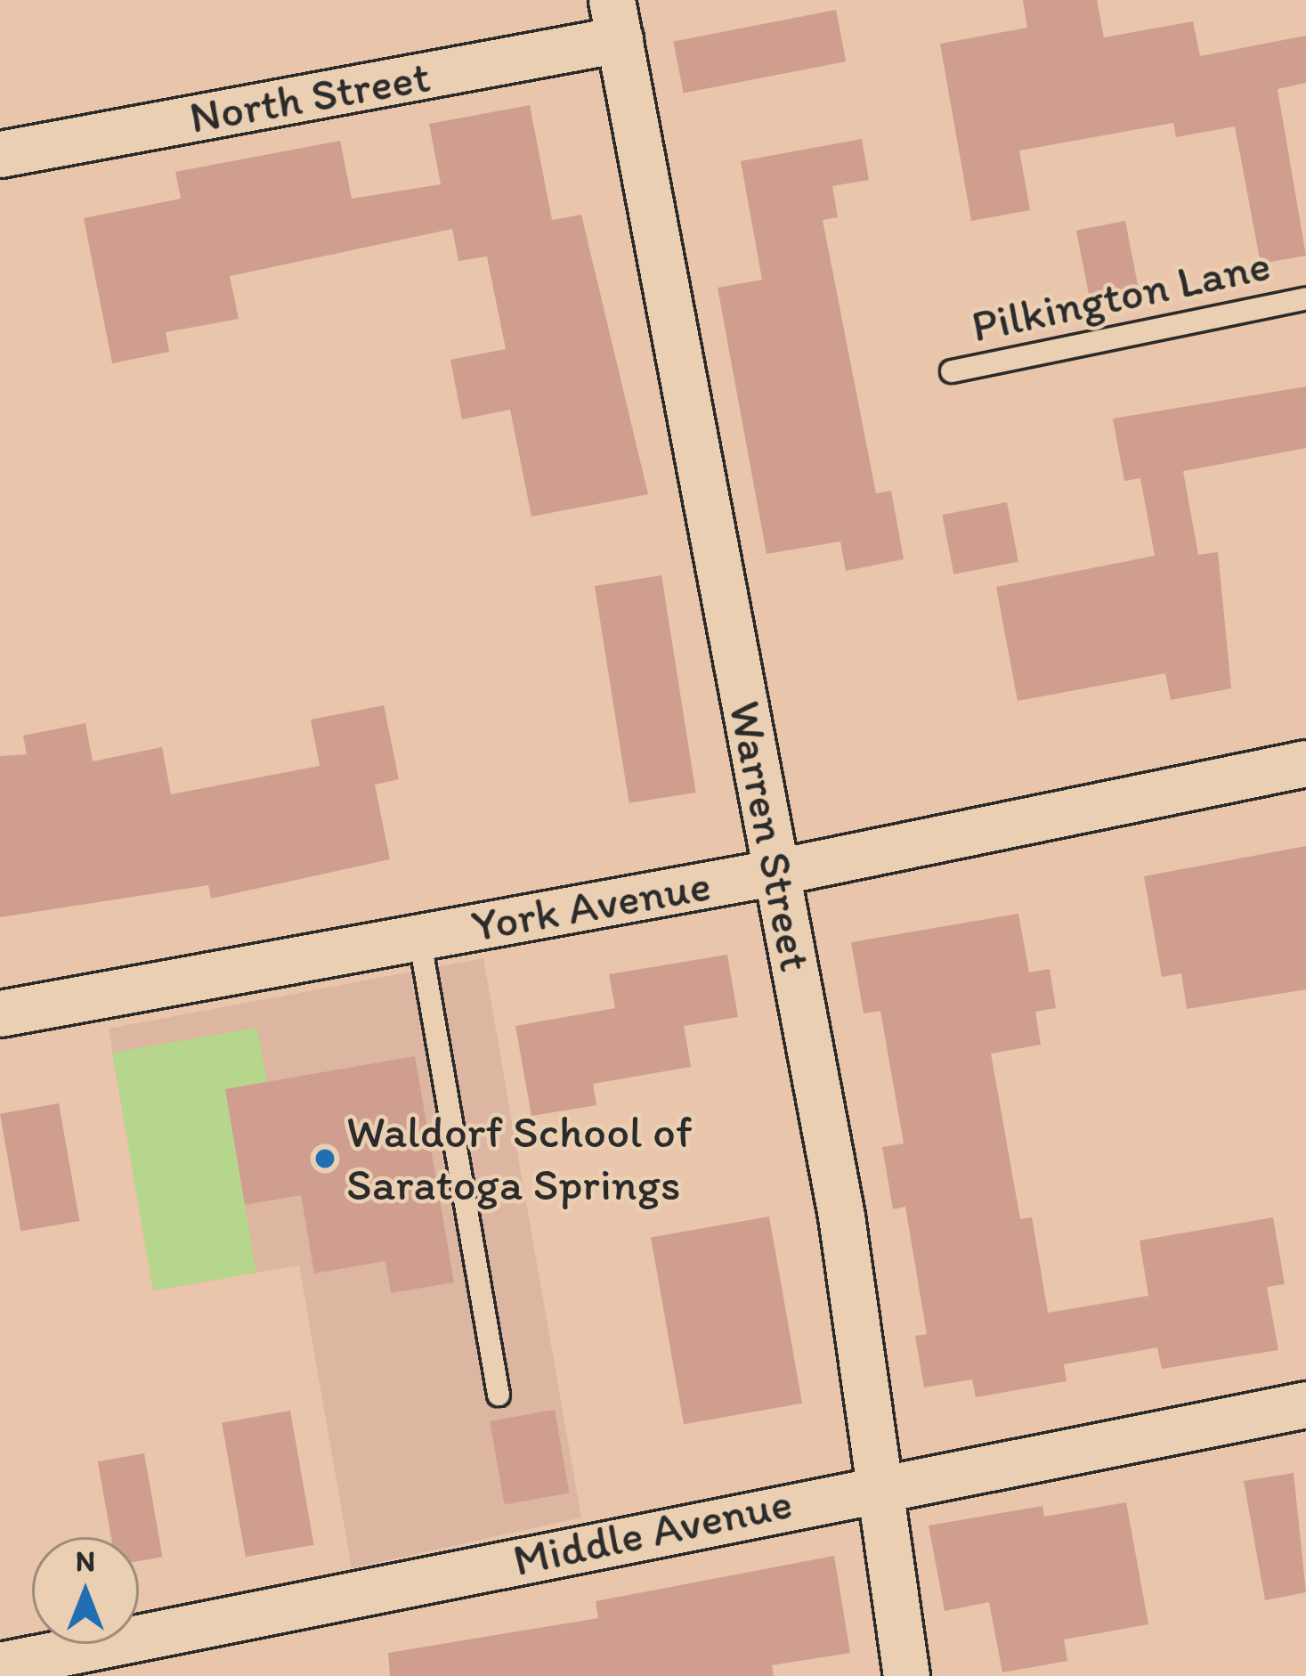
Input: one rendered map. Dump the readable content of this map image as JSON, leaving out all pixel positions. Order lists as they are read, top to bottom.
{
  "streets": {
    "street": [
      "North Street",
      "Warren Street",
      "York Avenue",
      "Middle Avenue"
    ],
    "lane": ["Pilkington Lane"]
  },
  "crossings": [
    ["North Street", "Warren Street"],
    ["Warren Street", "York Avenue"],
    ["Warren Street", "Middle Avenue"]
  ],
  "places": ["Waldorf School of Saratoga Springs"],
  "north": "top"
}
